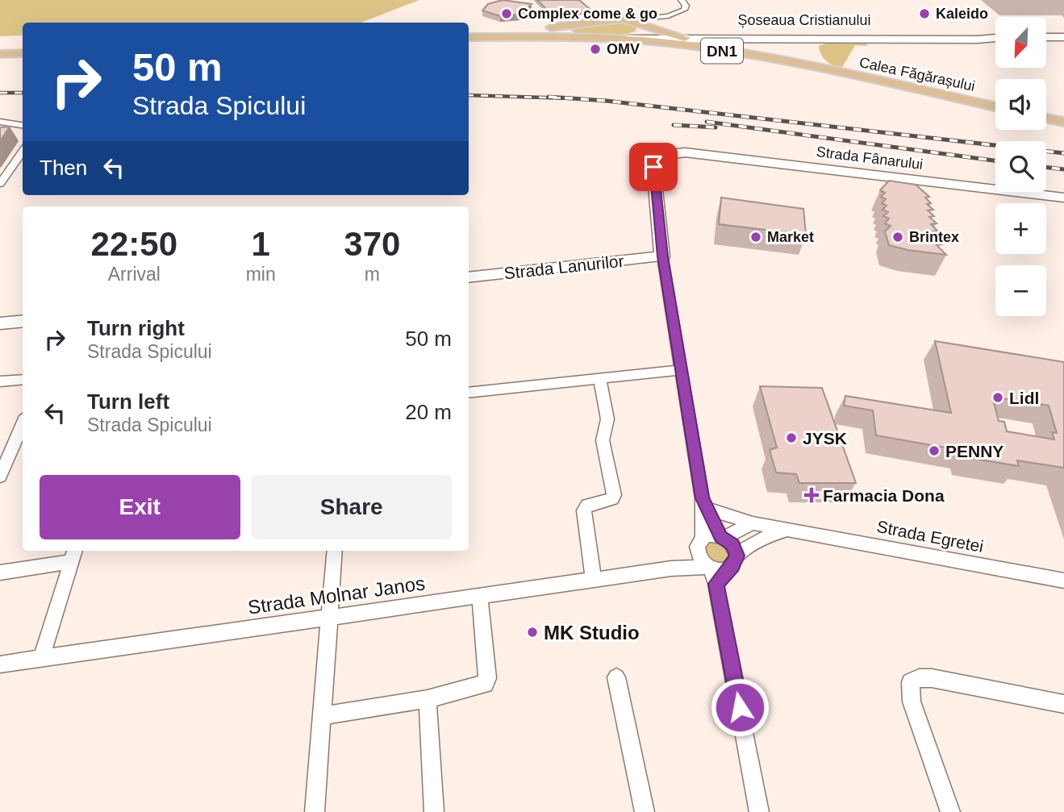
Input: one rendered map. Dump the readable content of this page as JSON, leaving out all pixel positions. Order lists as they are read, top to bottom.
{
  "streets": {
    "main road": ["DN1", "Calea Făgărașului"],
    "street": [
      "Șoseaua Cristianului",
      "Strada Fânarului",
      "Strada Lanurilor",
      "Strada Egretei",
      "Strada Molnar Janos"
    ]
  },
  "crossings": [
    ["Șoseaua Cristianului", "DN1"],
    ["Șoseaua Cristianului", "Calea Făgărașului"],
    ["DN1", "Calea Făgărașului"],
    ["Strada Egretei", "Strada Molnar Janos"]
  ],
  "places": {
    "other": [
      "Complex come & go",
      "Kaleido",
      "OMV",
      "Market",
      "Brintex",
      "Lidl",
      "JYSK",
      "PENNY",
      "MK Studio"
    ],
    "health": ["Farmacia Dona"]
  },
  "north": "bottom left",
  "page": {
    "map_buttons": ["+", "−"],
    "turn": ["50 m", "Strada Spicului"],
    "then": "Then",
    "eta": [
      "22:50",
      "Arrival",
      "1",
      "min",
      "370",
      "m"
    ],
    "list": [
      {
        "name": "Turn right",
        "note": "Strada Spicului",
        "value": "50 m"
      },
      {
        "name": "Turn left",
        "note": "Strada Spicului",
        "value": "20 m"
      }
    ],
    "buttons": ["Exit", "Share"]
  }
}
